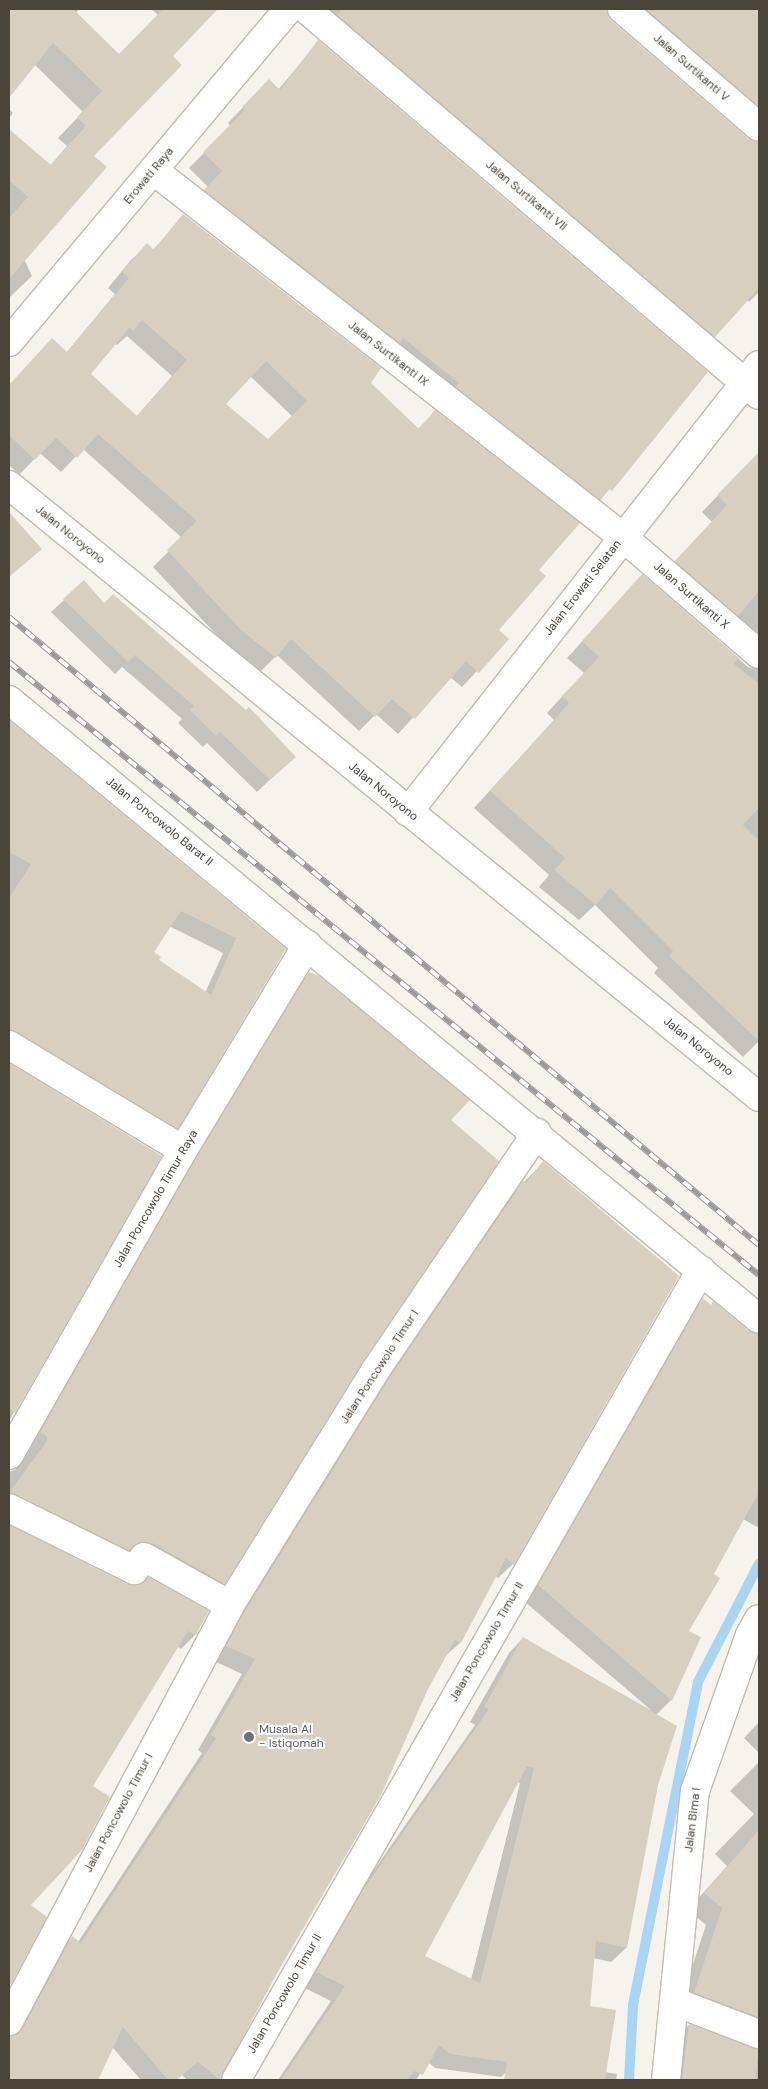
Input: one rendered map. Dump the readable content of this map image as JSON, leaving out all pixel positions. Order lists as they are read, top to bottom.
{
  "streets": {
    "street": [
      "Jalan Surtikanti V",
      "Erowati Raya",
      "Jalan Surtikanti VII",
      "Jalan Surtikanti IX",
      "Jalan Noroyono",
      "Jalan Erowati Selatan",
      "Jalan Surtikanti X",
      "Jalan Poncowolo Barat II",
      "Jalan Poncowolo Timur Raya",
      "Jalan Poncowolo Timur I",
      "Jalan Poncowolo Timur II",
      "Jalan Bima I"
    ]
  },
  "crossings": [
    ["Erowati Raya", "Jalan Surtikanti IX"],
    ["Jalan Surtikanti VII", "Jalan Erowati Selatan"],
    ["Jalan Surtikanti IX", "Jalan Erowati Selatan"],
    ["Jalan Surtikanti IX", "Jalan Surtikanti X"],
    ["Jalan Noroyono", "Jalan Erowati Selatan"],
    ["Jalan Erowati Selatan", "Jalan Surtikanti X"],
    ["Jalan Poncowolo Barat II", "Jalan Poncowolo Timur Raya"]
  ],
  "places": ["Musala Al - Istiqomah"]
}
